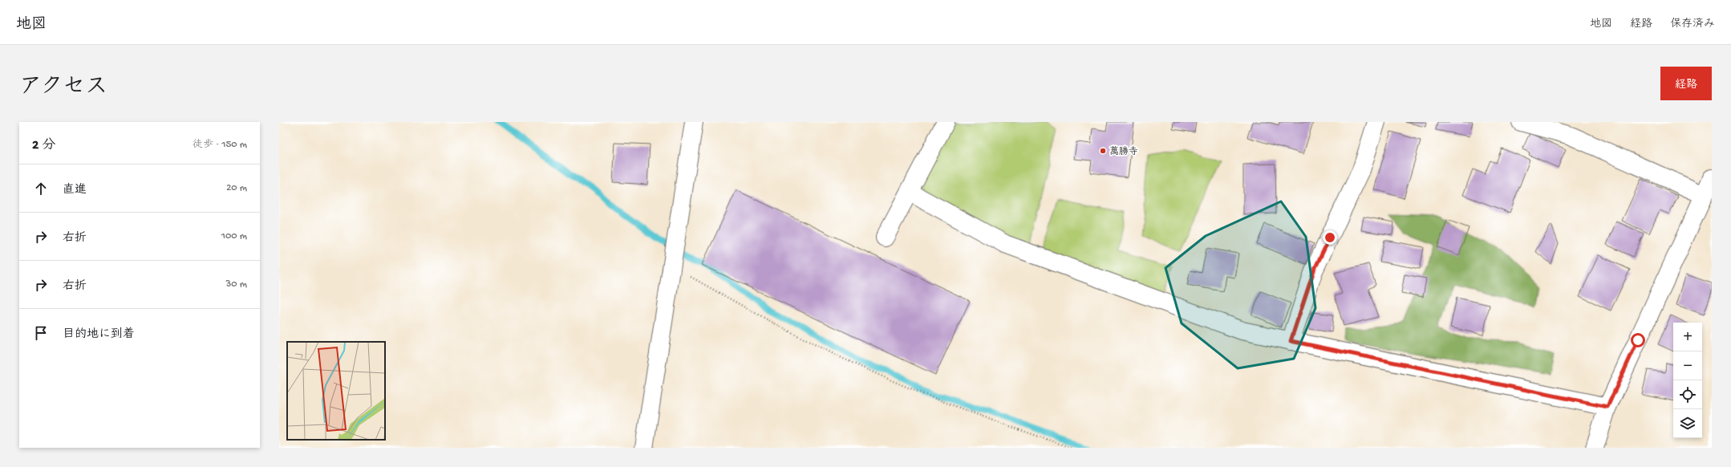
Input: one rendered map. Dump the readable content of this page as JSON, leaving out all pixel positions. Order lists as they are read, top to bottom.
{
  "places": ["萬勝寺"],
  "page": {
    "header": "地図",
    "nav": ["地図", "経路", "保存済み"],
    "title": "アクセス",
    "buttons": "経路",
    "heading": ["2 分", "徒歩 · 150 m"],
    "list": [
      ["直進", "20 m"],
      ["右折", "100 m"],
      ["右折", "30 m"],
      "目的地に到着"
    ],
    "map_buttons": ["+", "−"]
  }
}
